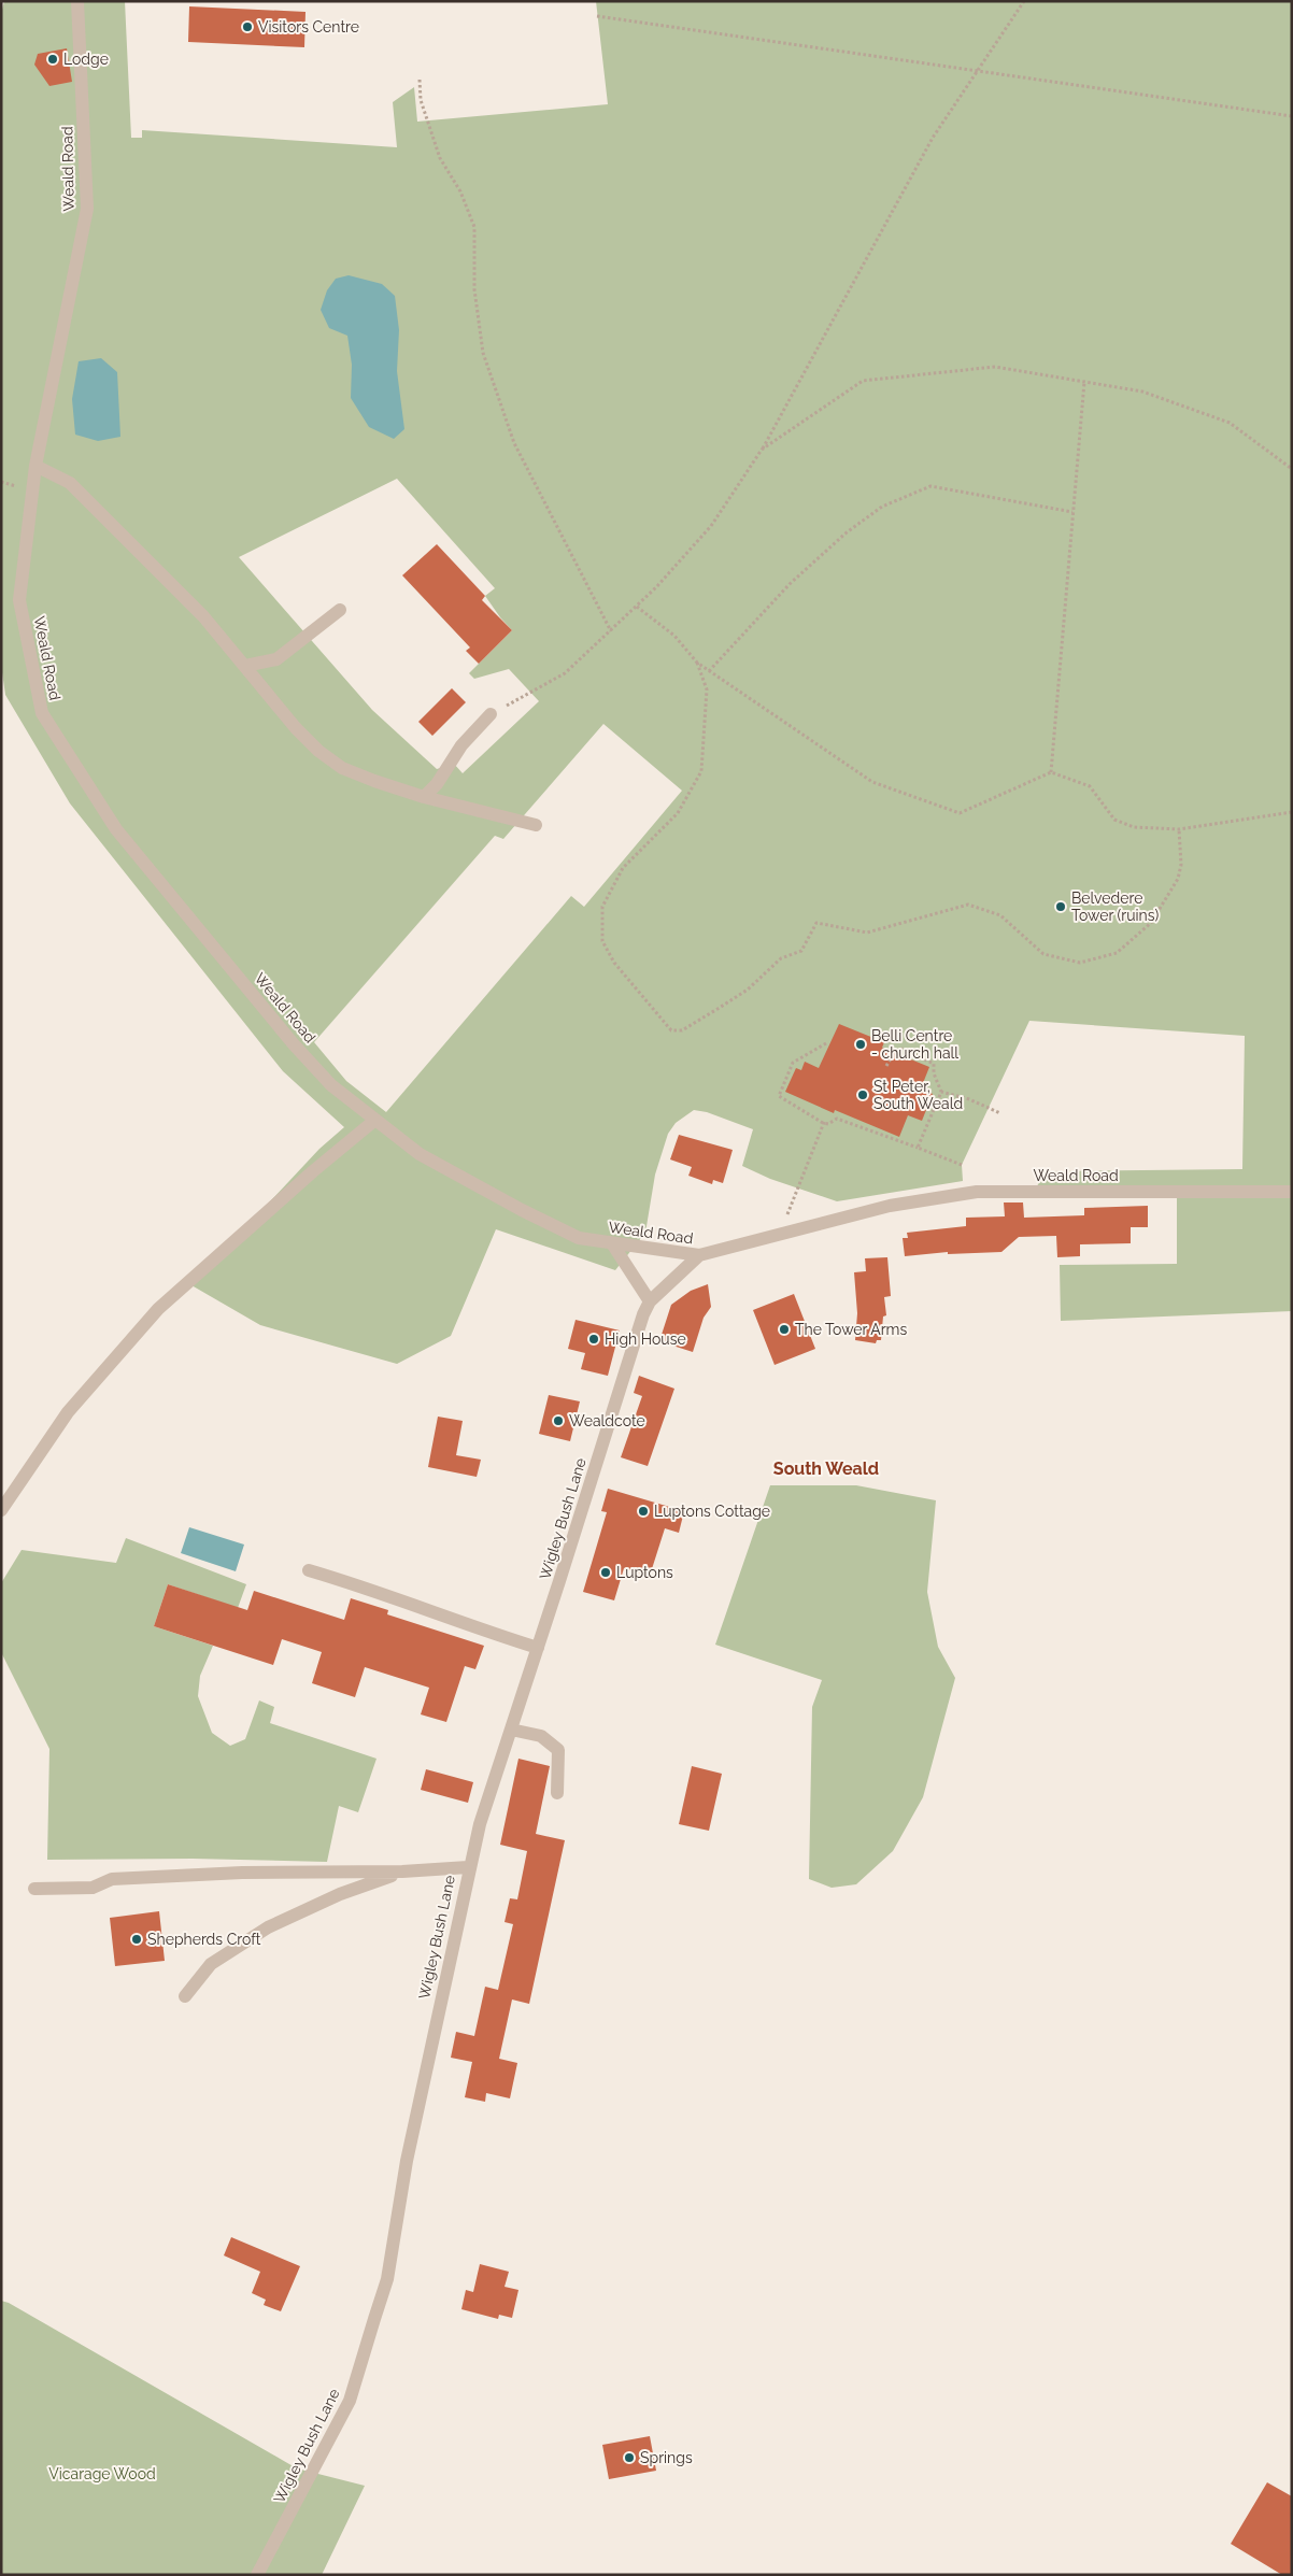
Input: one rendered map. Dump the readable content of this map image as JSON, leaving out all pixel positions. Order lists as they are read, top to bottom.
{
  "streets": {
    "street": ["Weald Road", "Wigley Bush Lane"]
  },
  "crossings": [
    ["Weald Road", "Wigley Bush Lane"]
  ],
  "districts": ["South Weald"],
  "parks": ["Vicarage Wood"],
  "places": [
    "Visitors Centre",
    "Lodge",
    "Belvedere Tower (ruins)",
    "Belli Centre - church hall",
    "St Peter, South Weald",
    "The Tower Arms",
    "High House",
    "Wealdcote",
    "Luptons Cottage",
    "Luptons",
    "Shepherds Croft",
    "Springs"
  ]
}
